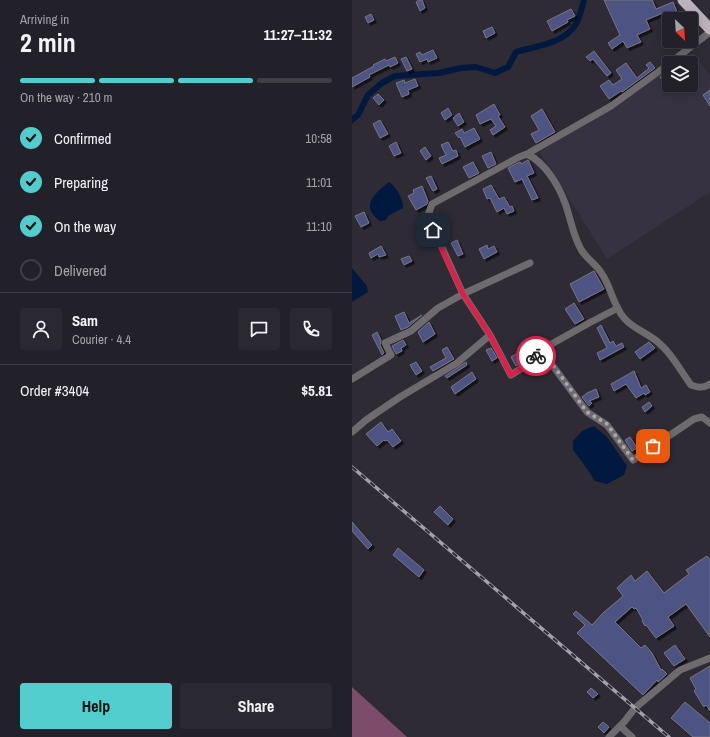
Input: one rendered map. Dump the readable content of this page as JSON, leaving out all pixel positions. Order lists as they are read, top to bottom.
{
  "north": "bottom right",
  "page": {
    "heading": ["2 min", "Arriving in", "11:27–11:32"],
    "panel": [
      "Sam",
      "Courier · 4.4",
      "Order #3404",
      "$5.81"
    ],
    "bar": "On the way · 210 m",
    "list": [
      ["Confirmed", "10:58"],
      ["Preparing", "11:01"],
      ["On the way", "11:10"],
      "Delivered"
    ],
    "buttons": ["Help", "Share"]
  }
}
